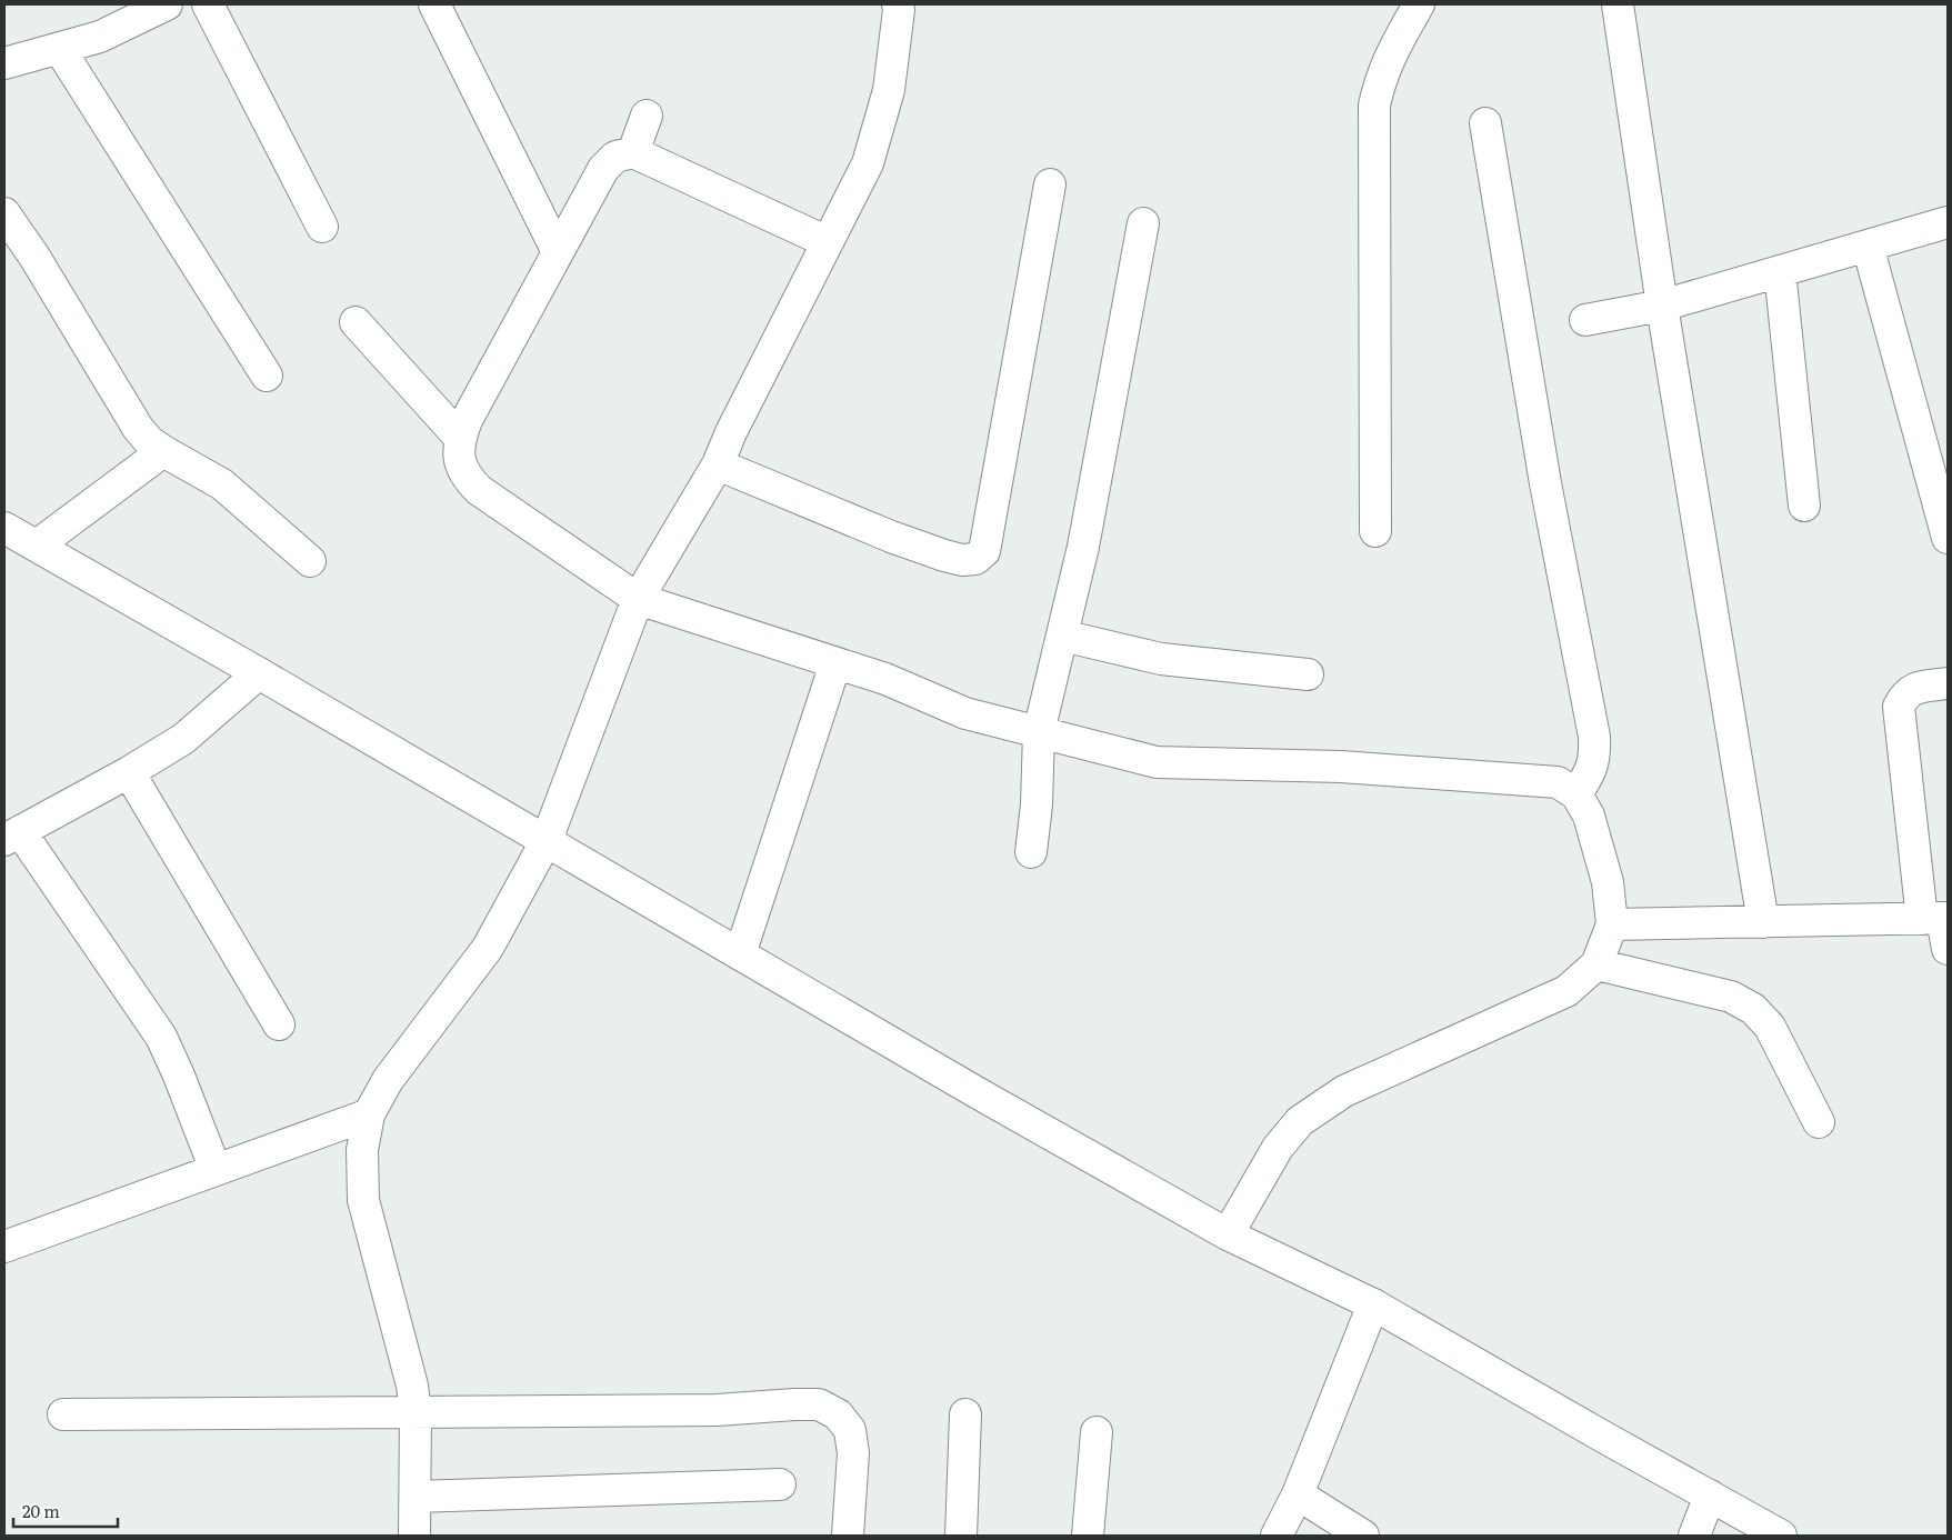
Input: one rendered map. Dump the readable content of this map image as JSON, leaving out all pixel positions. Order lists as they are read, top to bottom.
{
  "scale_bar": "20 m"
}
